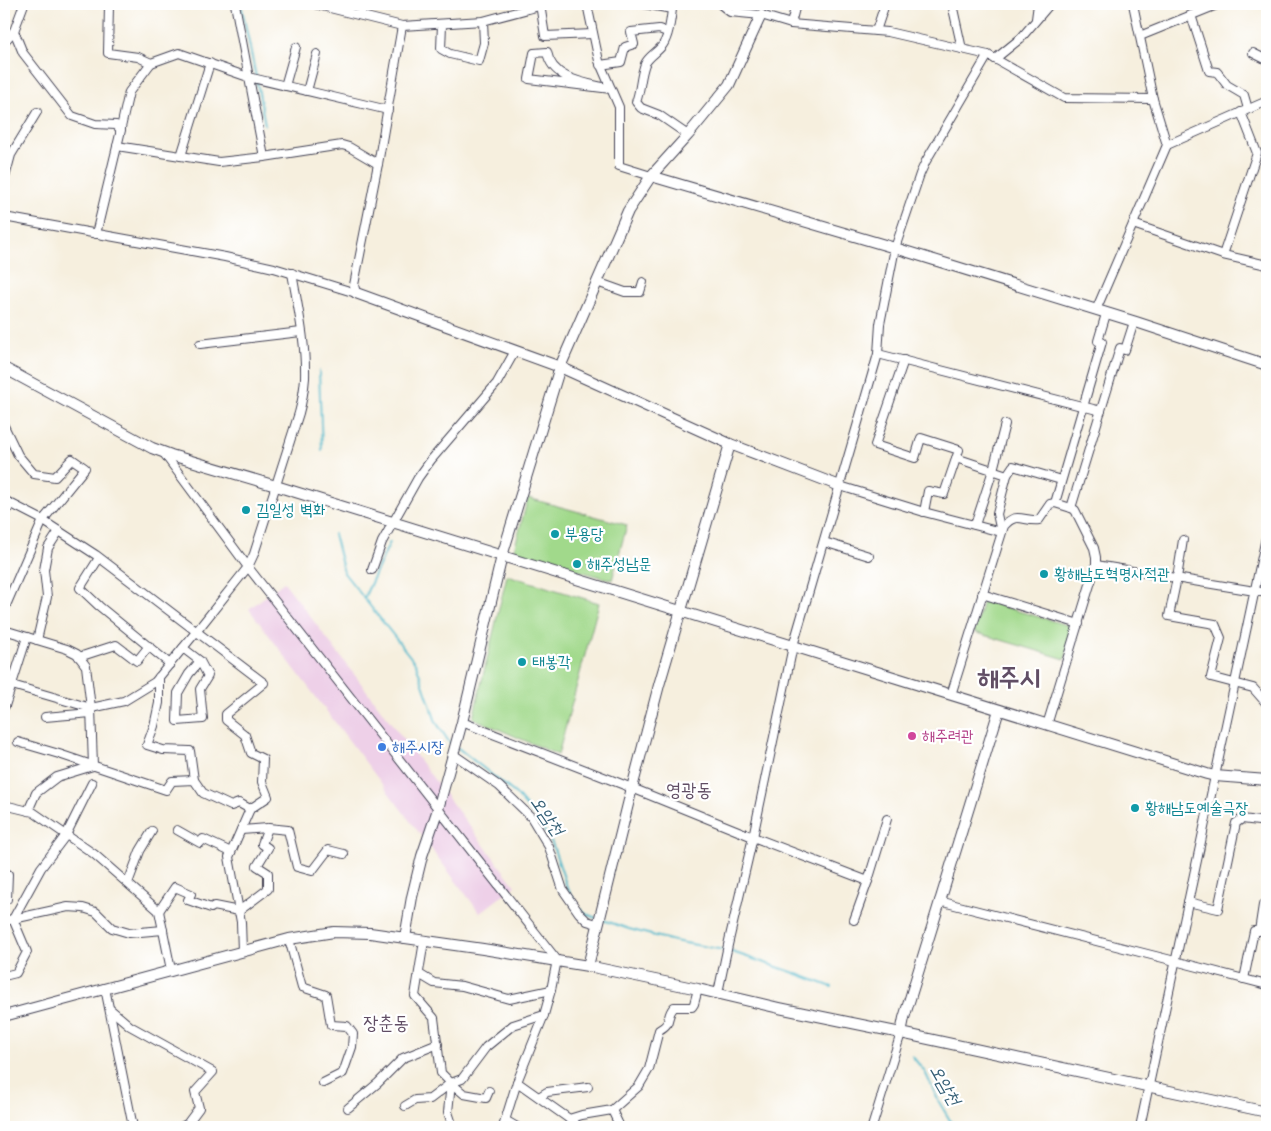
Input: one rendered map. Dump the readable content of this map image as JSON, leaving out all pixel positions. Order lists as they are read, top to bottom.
{
  "districts": ["해주시", "영광동", "장춘동"],
  "water": ["오암천"],
  "places": [
    "김일성 벽화",
    "부용당",
    "해주성남문",
    "황해남도혁명사적관",
    "태봉각",
    "해주려관",
    "해주시장",
    "황해남도예술극장"
  ]
}
